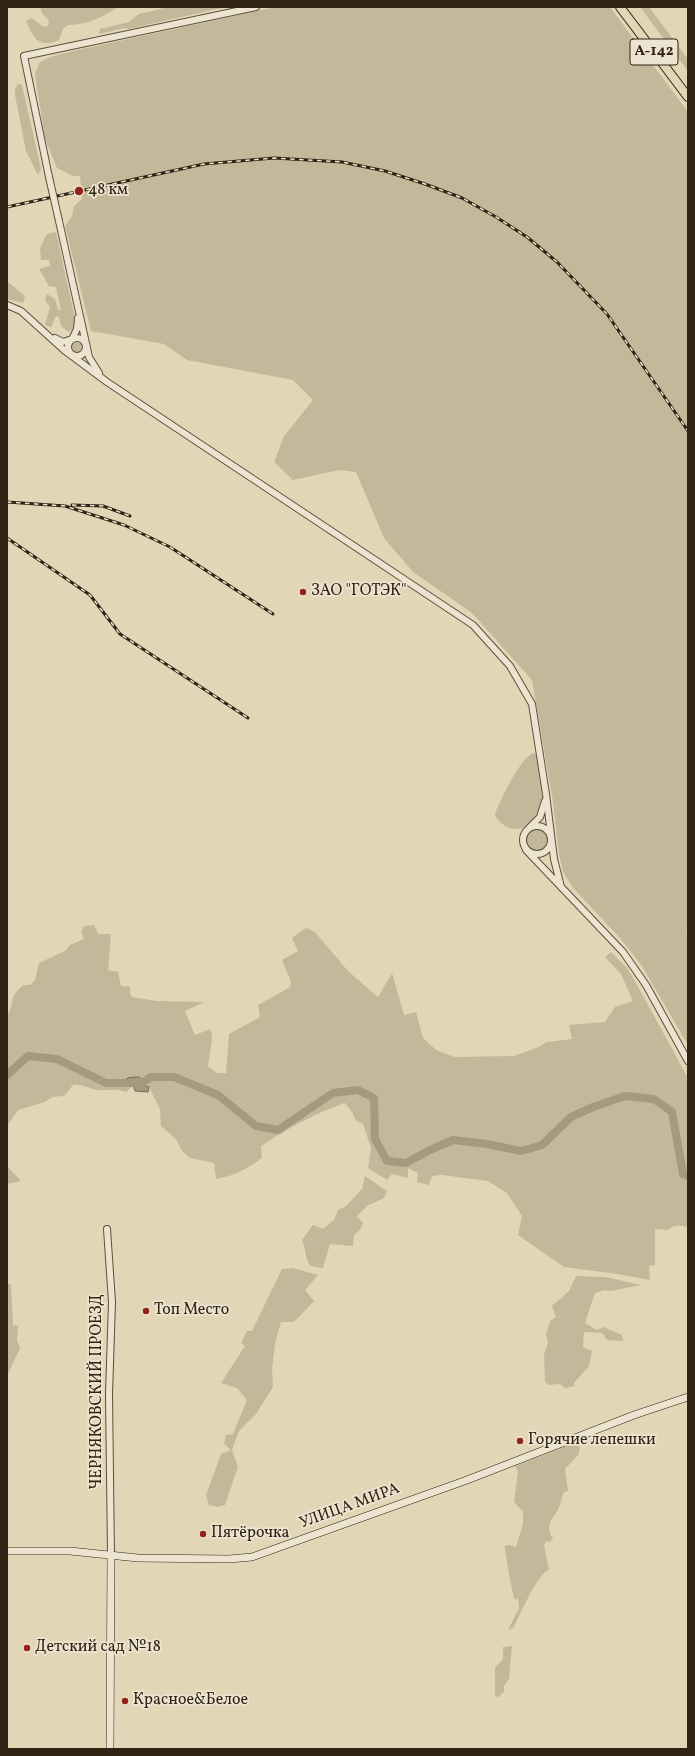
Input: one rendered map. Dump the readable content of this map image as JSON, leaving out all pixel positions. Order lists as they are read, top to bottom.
{
  "streets": {
    "highway": ["А-142"],
    "main road": ["УЛИЦА МИРА"],
    "street": ["ЧЕРНЯКОВСКИЙ ПРОЕЗД"]
  },
  "crossings": [
    ["ЧЕРНЯКОВСКИЙ ПРОЕЗД", "УЛИЦА МИРА"]
  ],
  "places": [
    "48 км",
    "ЗАО \"ГОТЭК\"",
    "Топ Место",
    "Горячие лепешки",
    "Пятёрочка",
    "Детский сад №18",
    "Красное&Белое"
  ]
}
